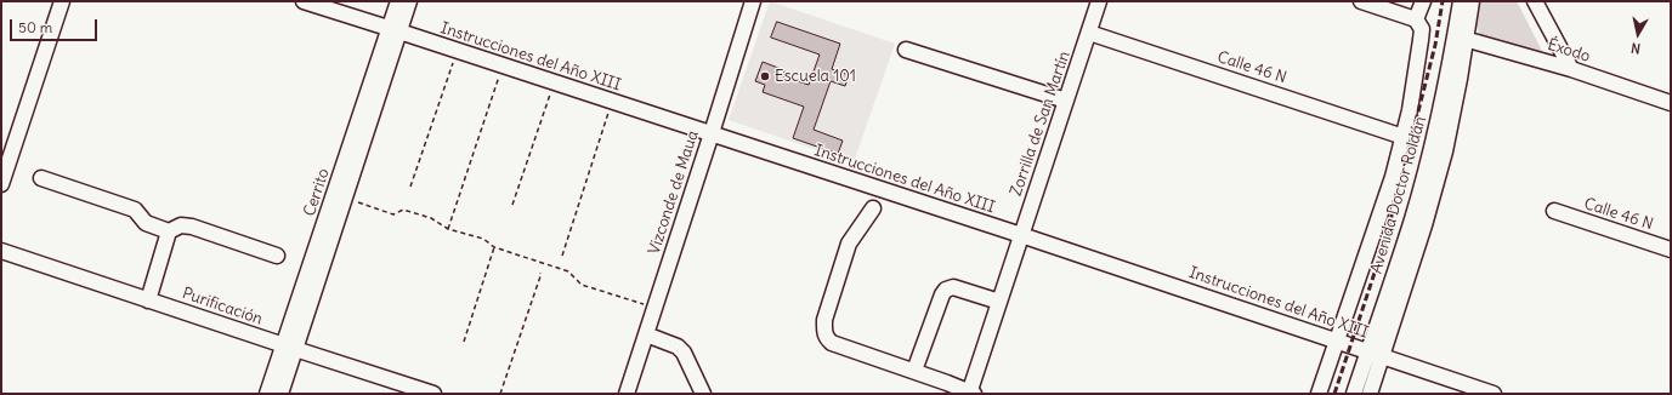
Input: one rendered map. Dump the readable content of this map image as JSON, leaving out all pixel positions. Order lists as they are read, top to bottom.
{
  "streets": {
    "street": [
      "Éxodo",
      "Instrucciones del Año XIII",
      "Calle 46 N",
      "Zorrilla de San Martín",
      "Cerrito",
      "Vizconde de Maua",
      "Avenida Doctor Roldán",
      "Purificación"
    ]
  },
  "crossings": [
    ["Éxodo", "Avenida Doctor Roldán"],
    ["Instrucciones del Año XIII", "Zorrilla de San Martín"],
    ["Instrucciones del Año XIII", "Cerrito"],
    ["Instrucciones del Año XIII", "Vizconde de Maua"],
    ["Instrucciones del Año XIII", "Avenida Doctor Roldán"],
    ["Calle 46 N", "Zorrilla de San Martín"],
    ["Calle 46 N", "Avenida Doctor Roldán"],
    ["Cerrito", "Purificación"]
  ],
  "places": ["Escuela 101"],
  "scale_bar": "50 m",
  "north": "bottom"
}
